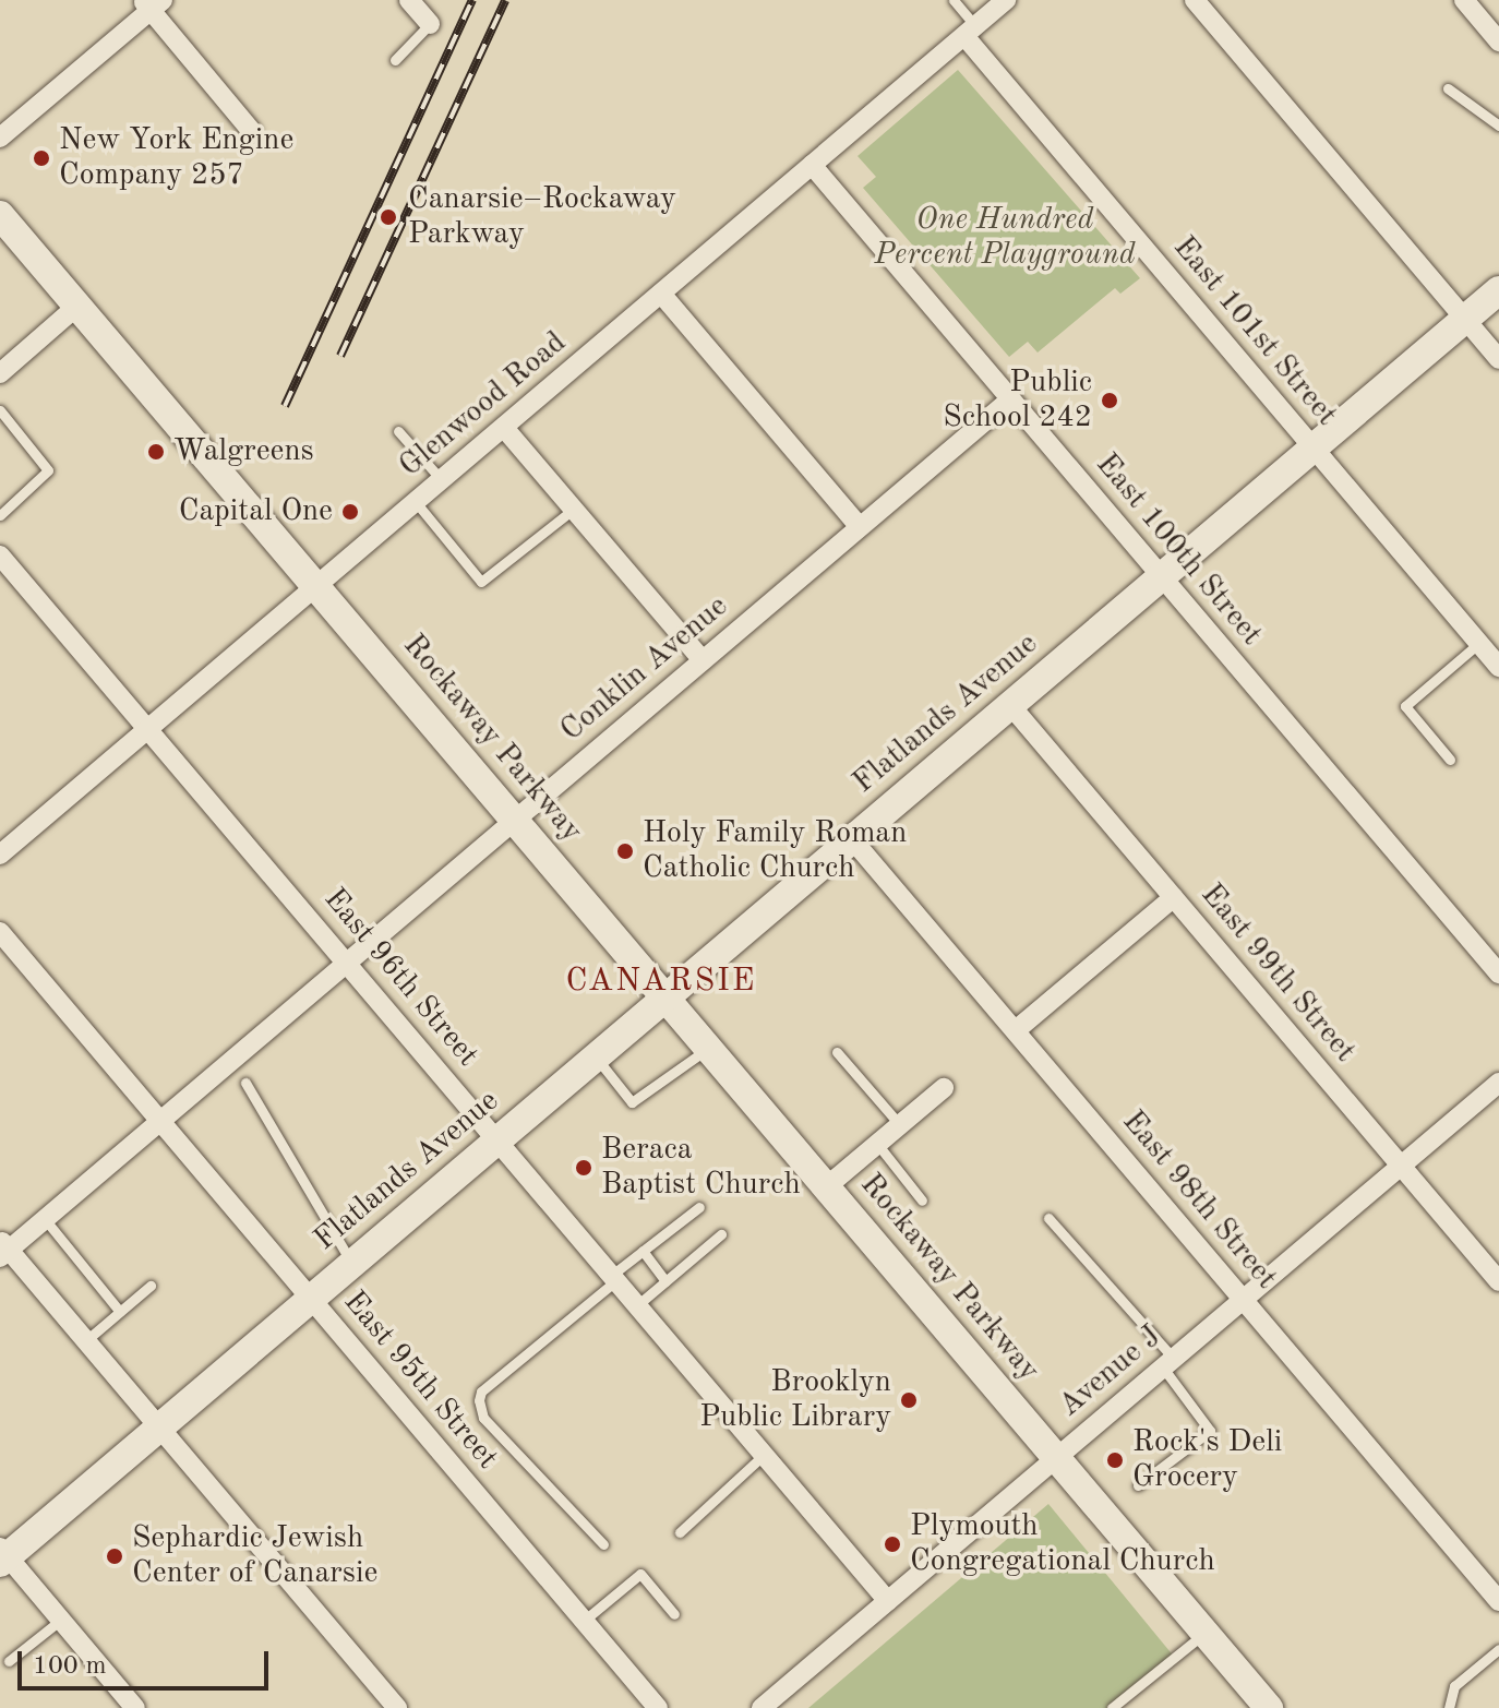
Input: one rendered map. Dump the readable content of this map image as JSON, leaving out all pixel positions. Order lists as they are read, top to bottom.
{
  "streets": {
    "main road": ["Flatlands Avenue", "Rockaway Parkway"],
    "street": [
      "East 101st Street",
      "Glenwood Road",
      "East 100th Street",
      "Conklin Avenue",
      "East 99th Street",
      "East 96th Street",
      "East 98th Street",
      "Avenue J",
      "East 95th Street"
    ]
  },
  "crossings": [
    ["East 101st Street", "Glenwood Road"],
    ["East 101st Street", "Flatlands Avenue"],
    ["Glenwood Road", "East 100th Street"],
    ["Glenwood Road", "Rockaway Parkway"],
    ["Glenwood Road", "East 96th Street"],
    ["East 100th Street", "Conklin Avenue"],
    ["East 100th Street", "Flatlands Avenue"],
    ["Conklin Avenue", "Rockaway Parkway"],
    ["Conklin Avenue", "East 96th Street"],
    ["Conklin Avenue", "East 95th Street"],
    ["Flatlands Avenue", "Rockaway Parkway"],
    ["Flatlands Avenue", "East 99th Street"],
    ["Flatlands Avenue", "East 96th Street"],
    ["Flatlands Avenue", "East 98th Street"],
    ["Flatlands Avenue", "East 95th Street"],
    ["Rockaway Parkway", "Avenue J"],
    ["East 99th Street", "Avenue J"],
    ["East 96th Street", "Avenue J"],
    ["East 98th Street", "Avenue J"]
  ],
  "districts": ["CANARSIE"],
  "parks": ["One Hundred Percent Playground"],
  "places": [
    "New York Engine Company 257",
    "Canarsie–Rockaway Parkway",
    "Public School 242",
    "Walgreens",
    "Capital One",
    "Holy Family Roman Catholic Church",
    "Beraca Baptist Church",
    "Brooklyn Public Library",
    "Rock's Deli Grocery",
    "Plymouth Congregational Church",
    "Sephardic Jewish Center of Canarsie"
  ],
  "scale_bar": "100 m"
}
